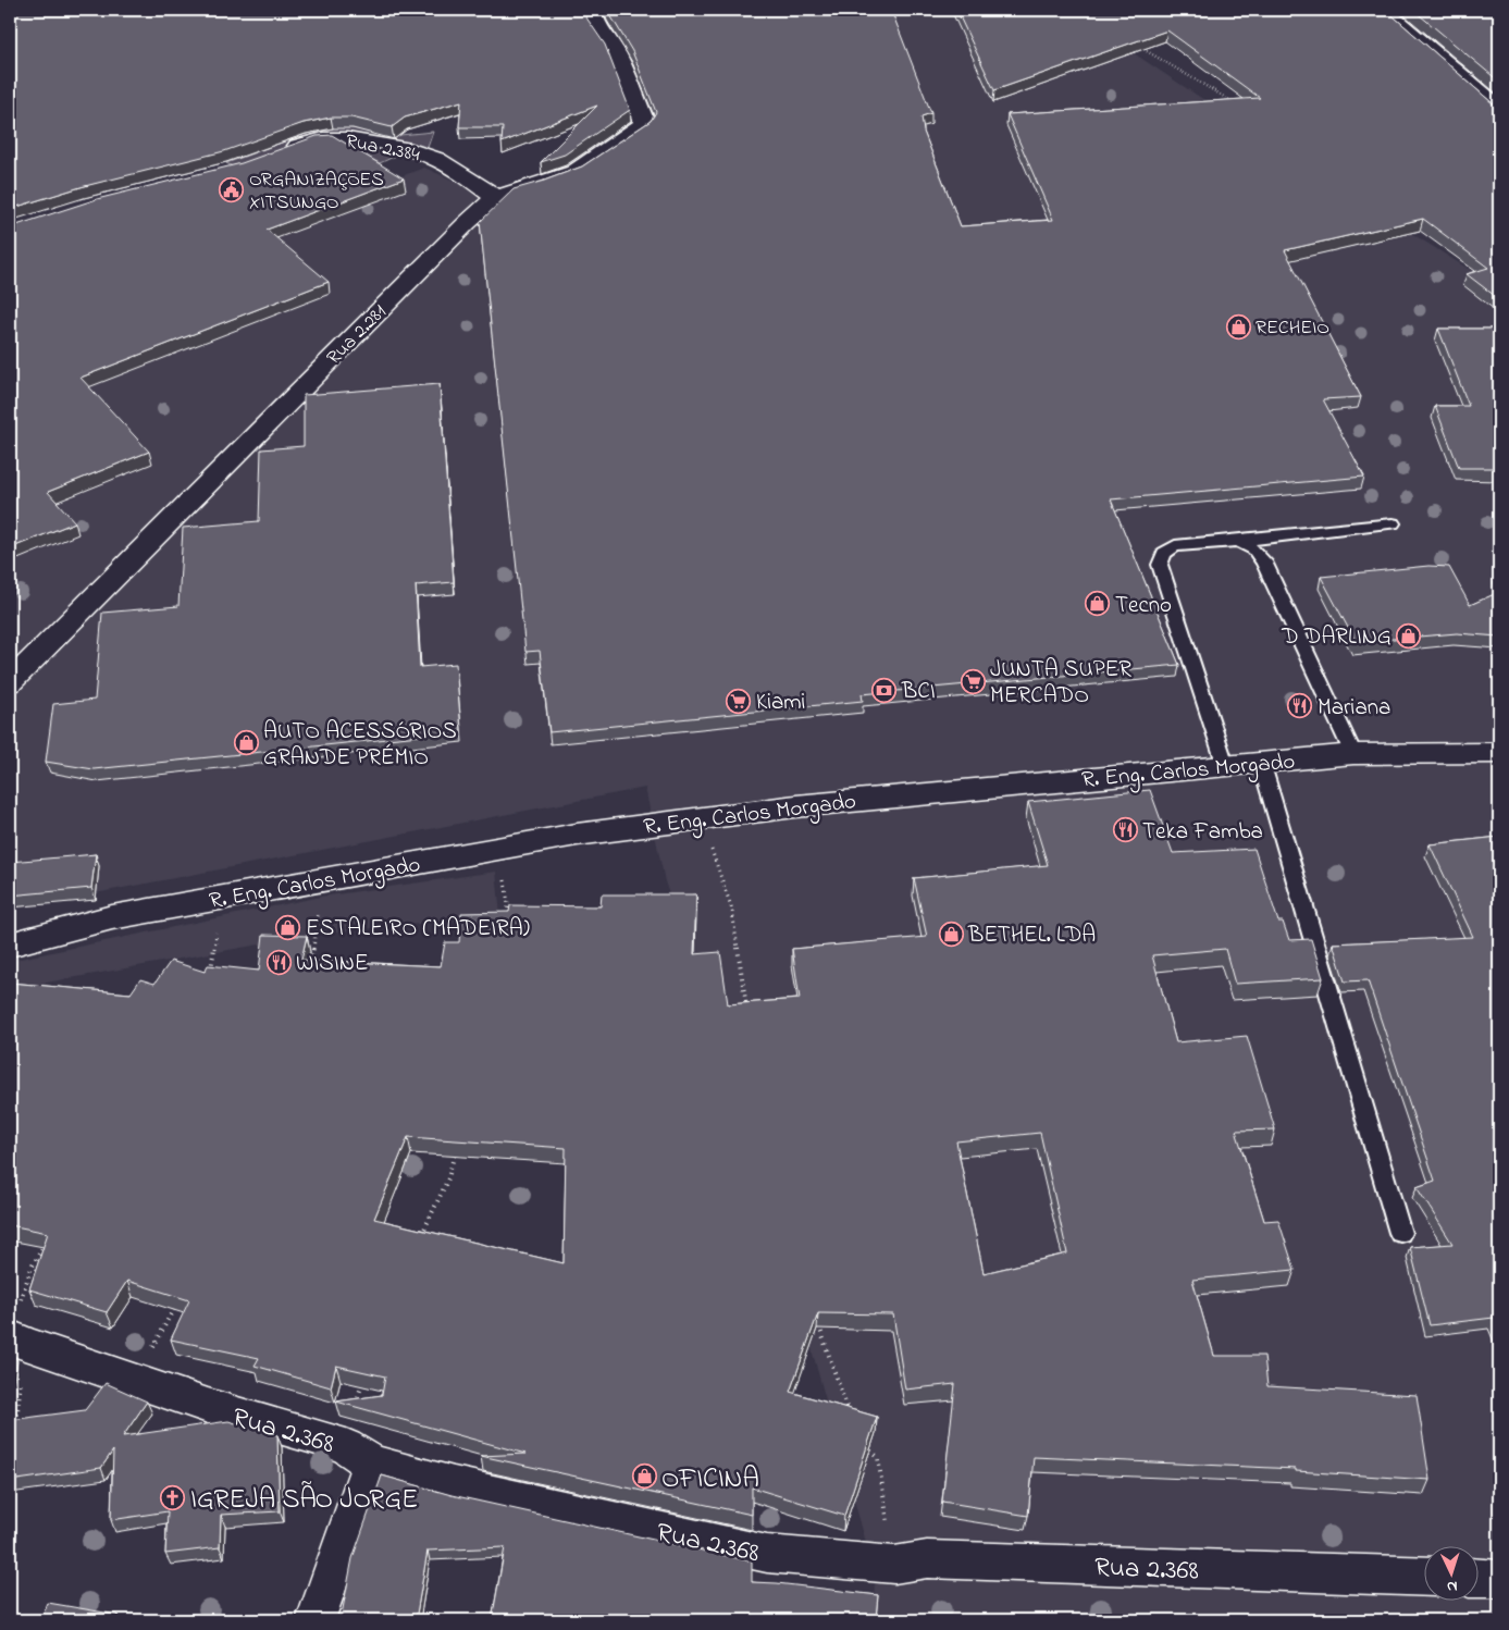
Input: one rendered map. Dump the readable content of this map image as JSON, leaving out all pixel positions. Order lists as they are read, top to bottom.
{
  "streets": {
    "street": [
      "Rua 2.384",
      "Rua 2.281",
      "R. Eng. Carlos Morgado",
      "Rua 2.368"
    ]
  },
  "crossings": [
    ["Rua 2.384", "Rua 2.281"]
  ],
  "places": {
    "public building": ["ORGANIZAÇÕES XITSUNGO"],
    "shop": [
      "RECHEIO",
      "Tecno",
      "D DARLING",
      "AUTO ACESSÓRIOS GRANDE PRÉMIO",
      "ESTALEIRO (MADEIRA)",
      "BETHEL. LDA",
      "OFICINA"
    ],
    "supermarket": ["JUNTA SUPER MERCADO", "Kiami"],
    "bank": ["BCI"],
    "restaurant": ["Mariana", "Teka Famba", "WISINE"],
    "church": ["IGREJA SÃO JORGE"]
  },
  "north": "bottom"
}
